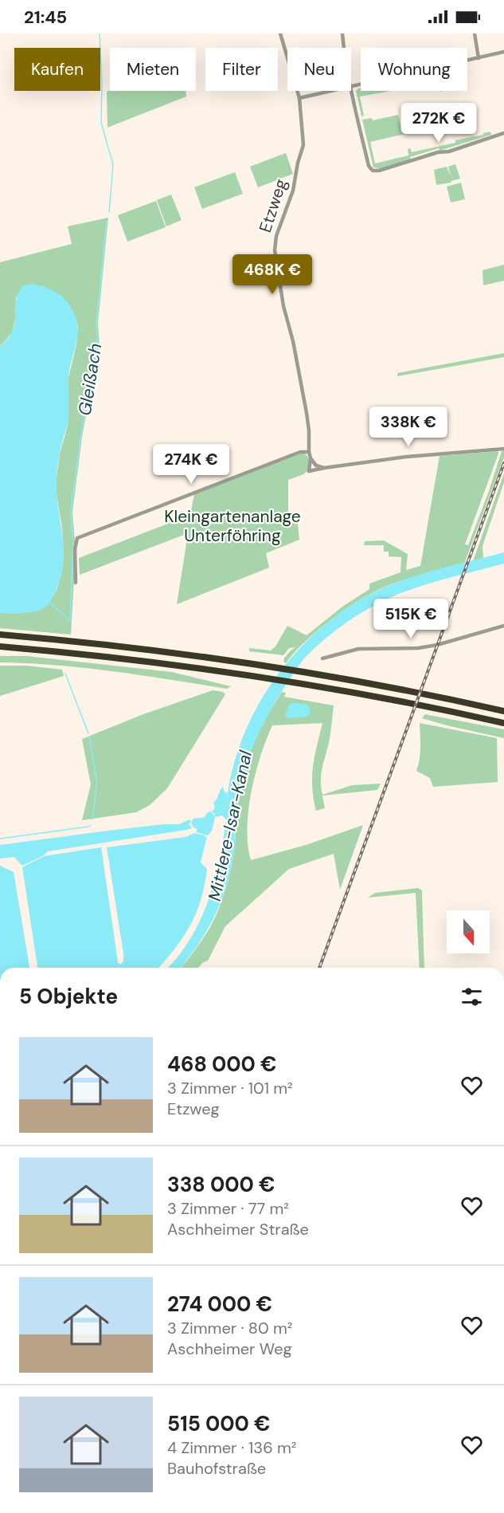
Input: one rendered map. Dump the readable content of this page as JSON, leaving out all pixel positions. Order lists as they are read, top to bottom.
{
  "streets": {
    "street": ["Etzweg"]
  },
  "water": ["Gleißach", "Mittlere-Isar-Kanal"],
  "parks": ["Kleingartenanlage Unterföhring"],
  "north": "bottom",
  "page": {
    "status": "21:45",
    "chip": [
      "Kaufen",
      "Mieten",
      "Filter",
      "Neu",
      "Wohnung"
    ],
    "price": [
      "272K €",
      "468K €",
      "338K €",
      "274K €",
      "515K €"
    ],
    "heading": "5 Objekte",
    "list": [
      {
        "name": "468 000 €",
        "note": "3 Zimmer · 101 m² · Etzweg"
      },
      {
        "name": "338 000 €",
        "note": "3 Zimmer · 77 m² · Aschheimer Straße"
      },
      {
        "name": "274 000 €",
        "note": "3 Zimmer · 80 m² · Aschheimer Weg"
      },
      {
        "name": "515 000 €",
        "note": "4 Zimmer · 136 m² · Bauhofstraße"
      }
    ]
  }
}
